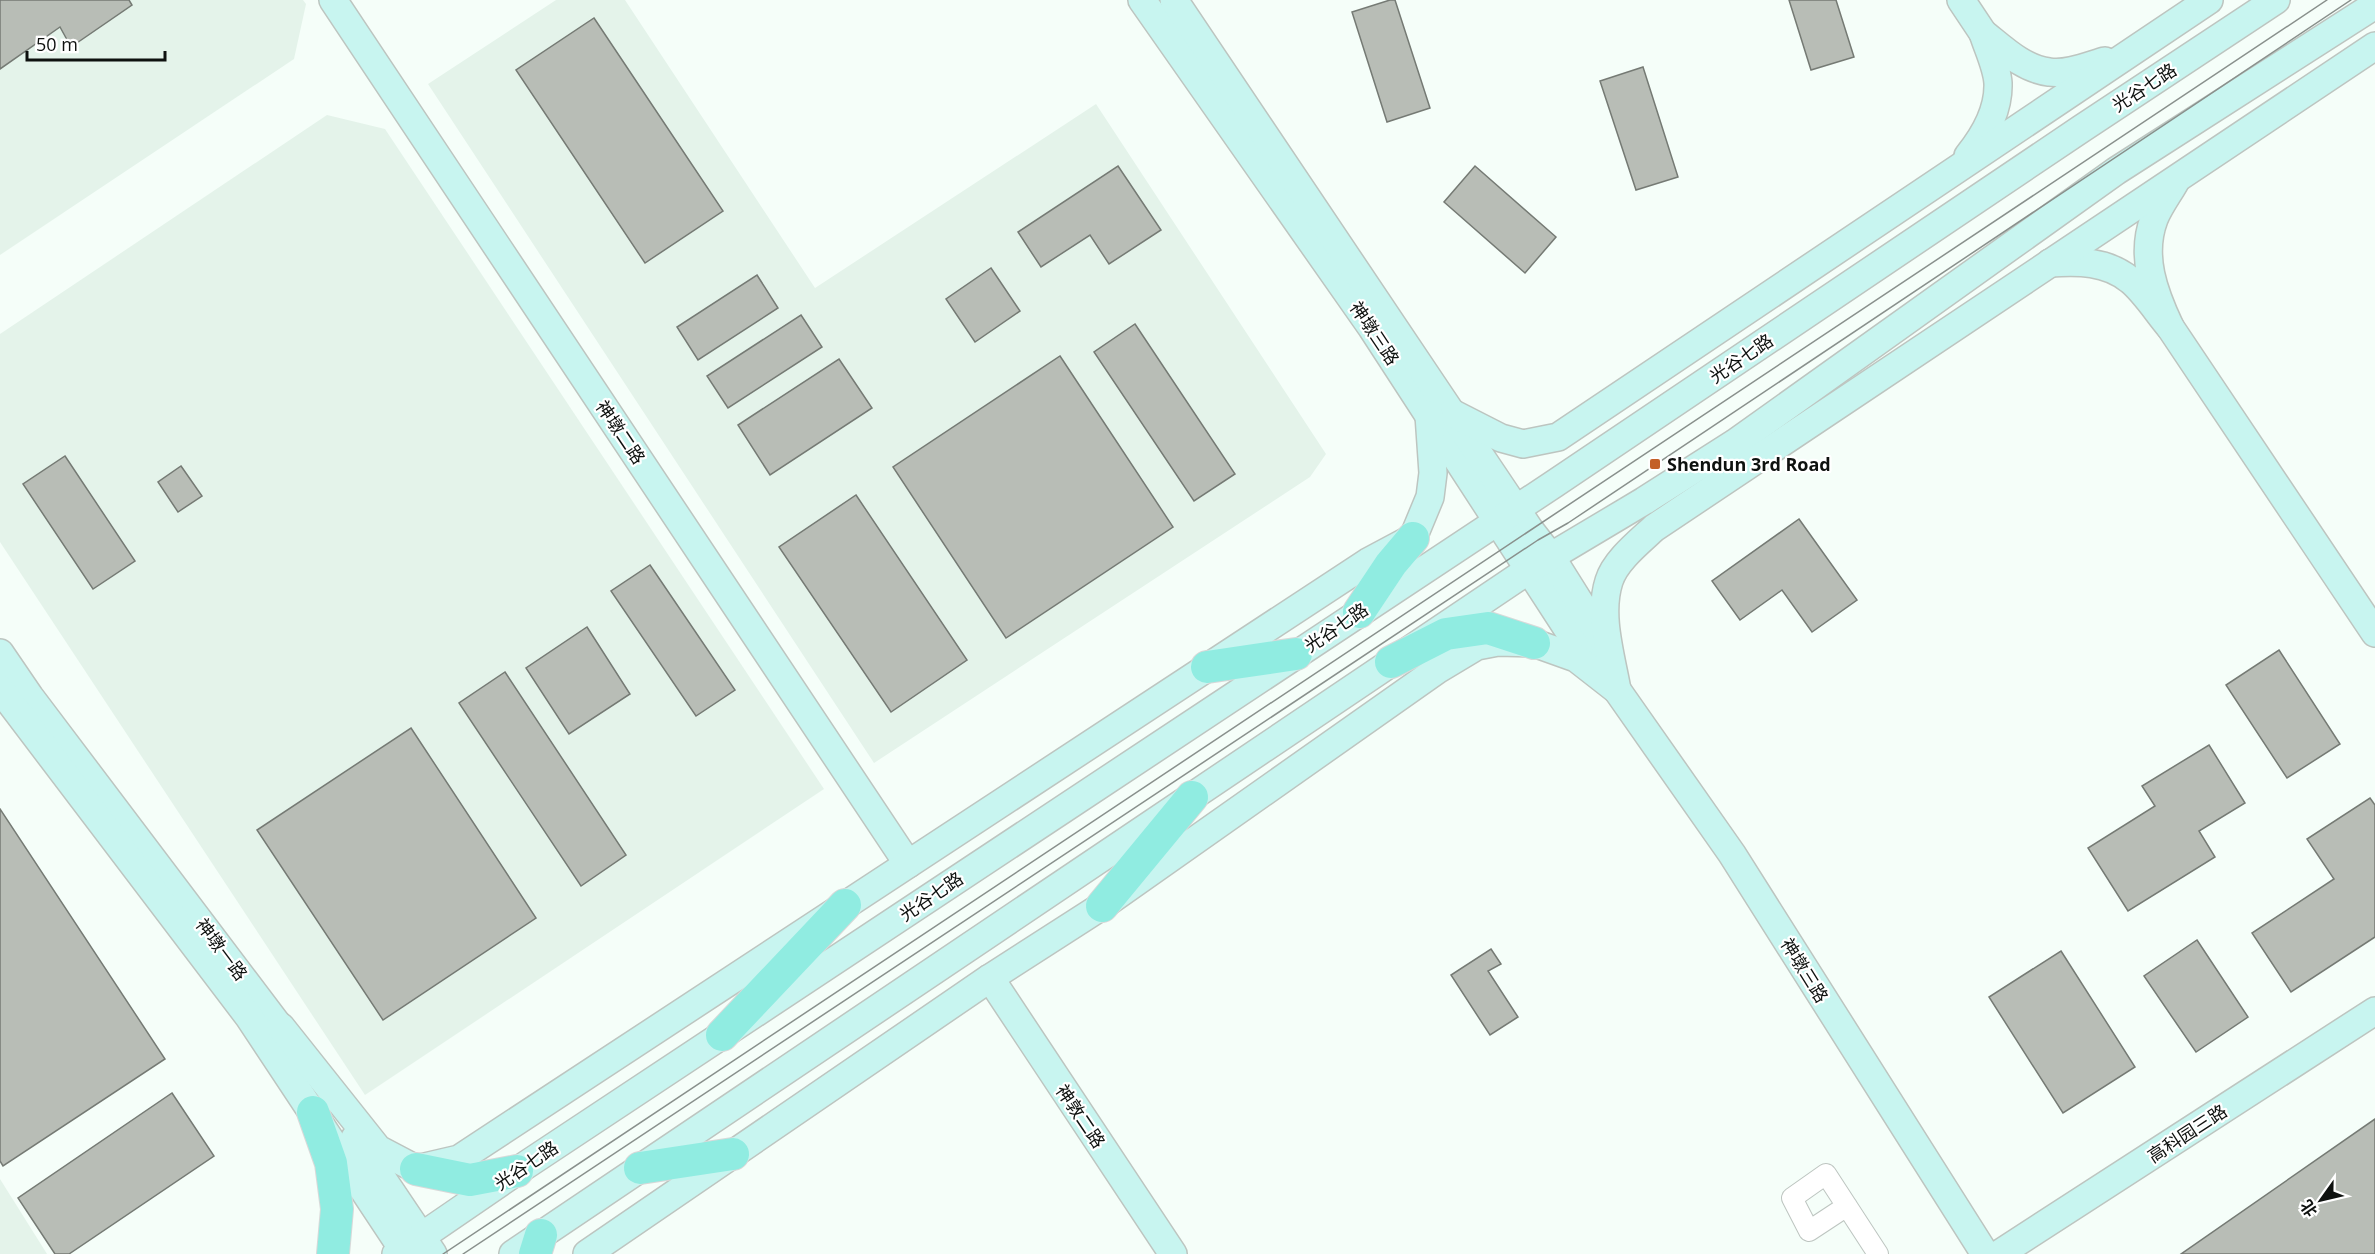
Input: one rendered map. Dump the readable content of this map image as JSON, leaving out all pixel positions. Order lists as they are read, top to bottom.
{
  "streets": {
    "street": [
      "光谷七路",
      "神墩三路",
      "神墩二路",
      "神墩一路",
      "神敦二路",
      "高科园三路"
    ]
  },
  "crossings": [
    ["光谷七路", "神墩三路"],
    ["光谷七路", "神墩一路"]
  ],
  "places": {
    "transit": ["Shendun 3rd Road"]
  },
  "scale_bar": "50 m",
  "north": "bottom left"
}
